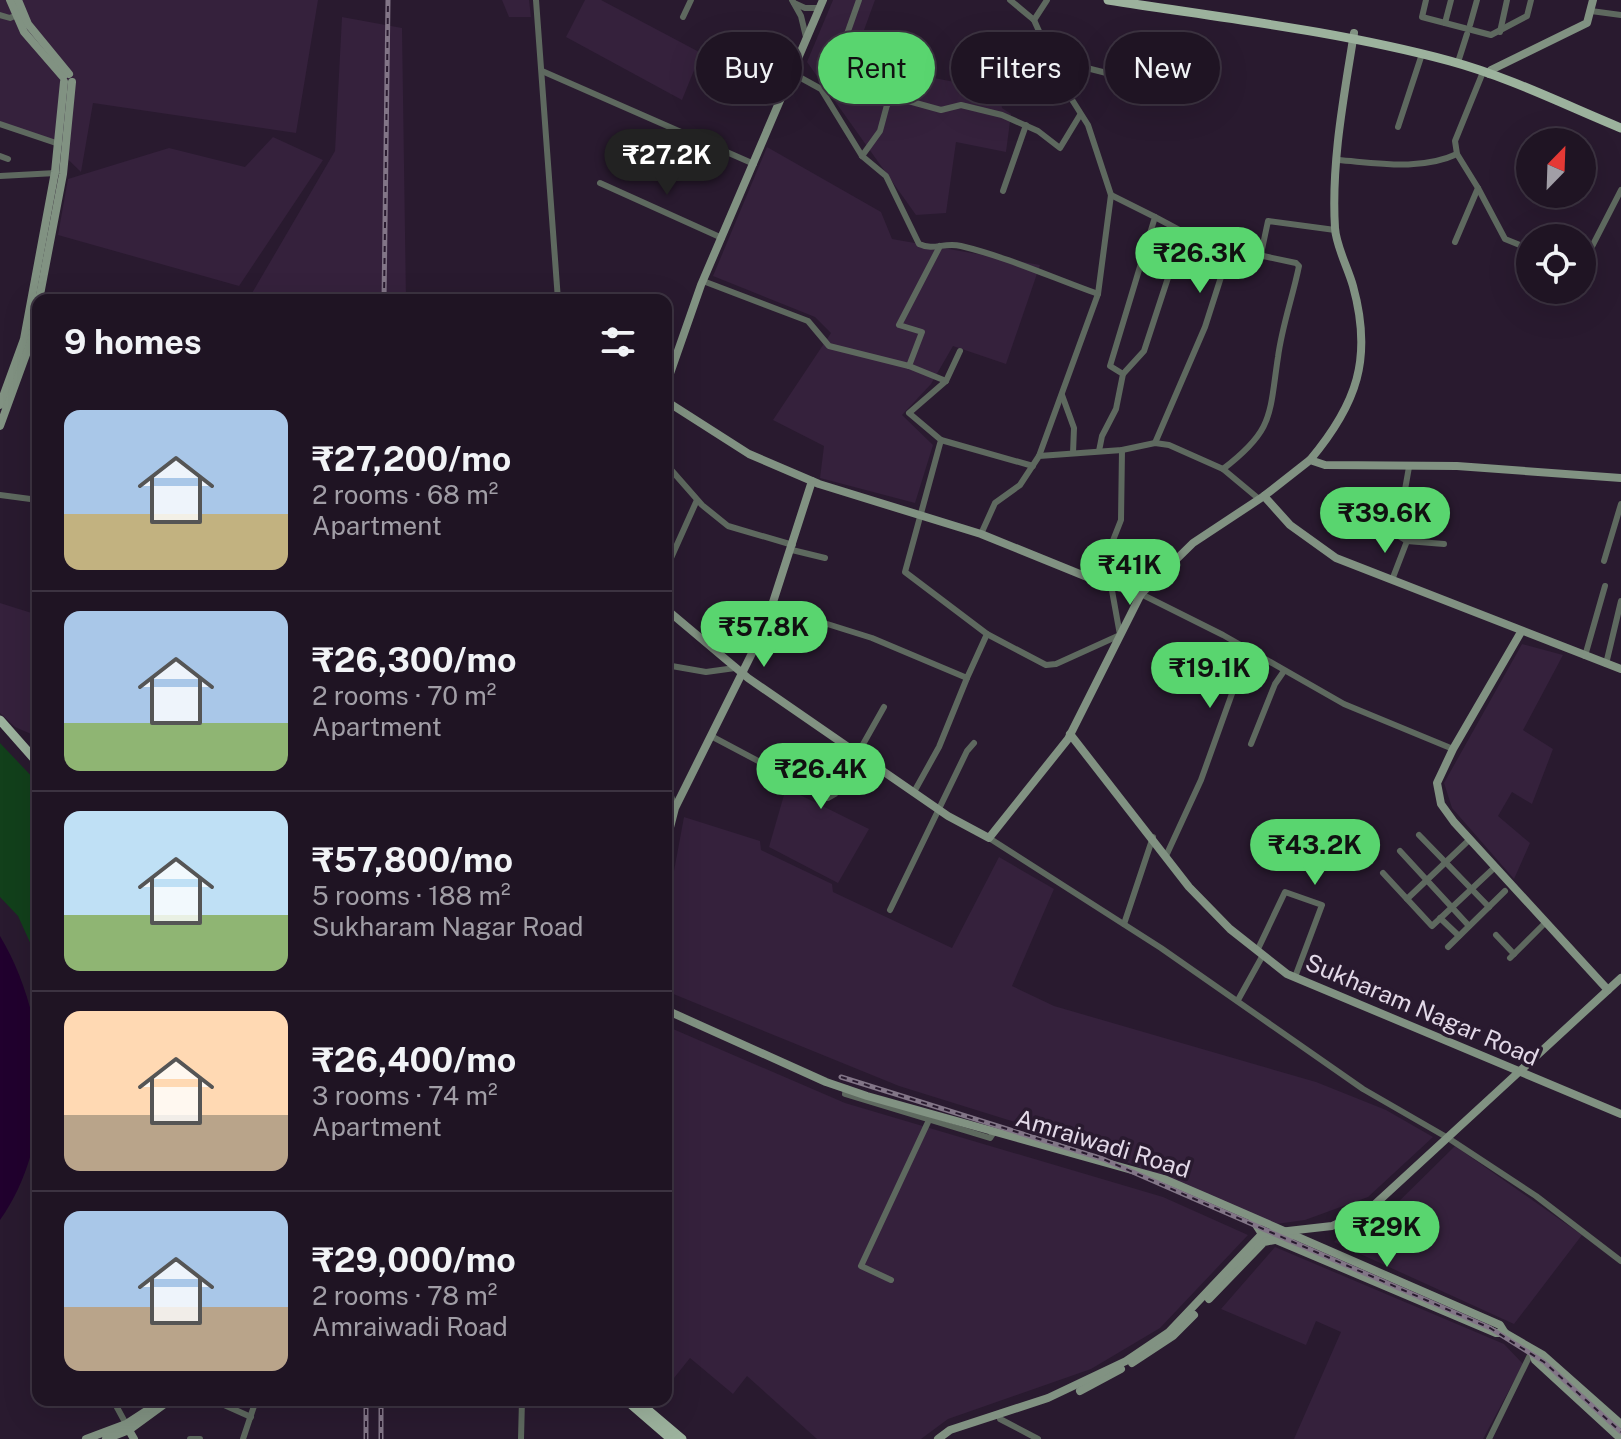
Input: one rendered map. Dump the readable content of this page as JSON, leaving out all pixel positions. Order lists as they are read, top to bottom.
{
  "streets": {
    "main road": ["Sukharam Nagar Road", "Amraiwadi Road"]
  },
  "north": "top right",
  "page": {
    "chip": [
      "Buy",
      "Rent",
      "Filters",
      "New"
    ],
    "price": [
      "₹27.2K",
      "₹26.3K",
      "₹39.6K",
      "₹41K",
      "₹57.8K",
      "₹19.1K",
      "₹26.4K",
      "₹43.2K",
      "₹29K"
    ],
    "heading": "9 homes",
    "list": [
      {
        "name": "₹27,200/mo",
        "note": "2 rooms · 68 m² · Apartment"
      },
      {
        "name": "₹26,300/mo",
        "note": "2 rooms · 70 m² · Apartment"
      },
      {
        "name": "₹57,800/mo",
        "note": "5 rooms · 188 m² · Sukharam Nagar Road"
      },
      {
        "name": "₹26,400/mo",
        "note": "3 rooms · 74 m² · Apartment"
      },
      {
        "name": "₹29,000/mo",
        "note": "2 rooms · 78 m² · Amraiwadi Road"
      }
    ]
  }
}
